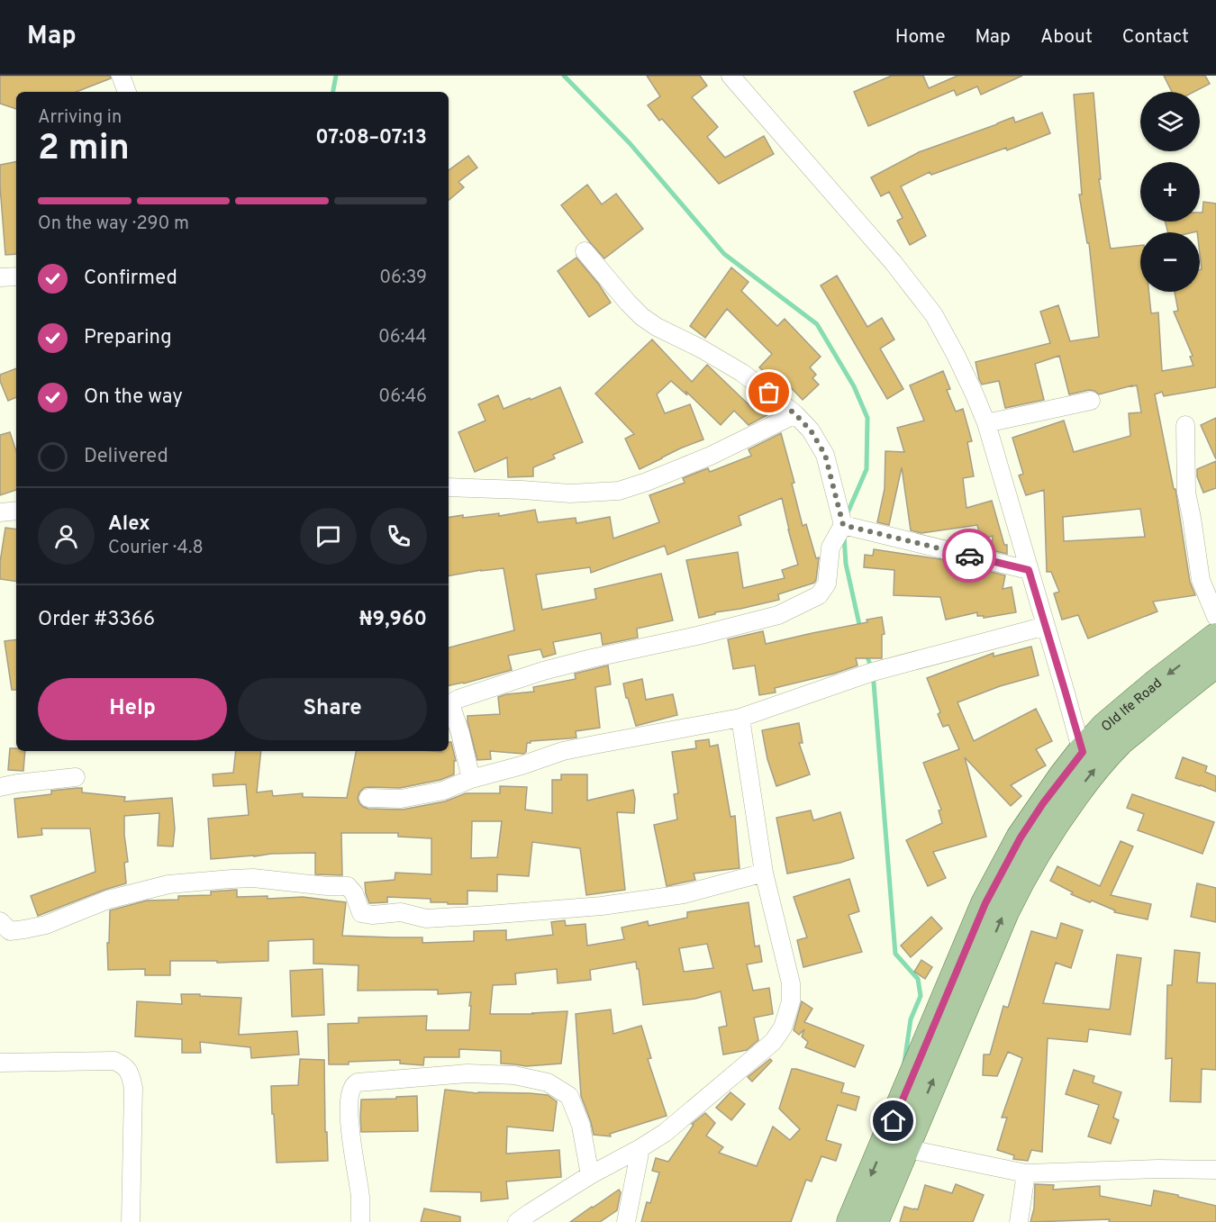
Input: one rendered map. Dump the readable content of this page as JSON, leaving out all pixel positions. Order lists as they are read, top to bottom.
{
  "streets": {
    "main road": ["Old Ife Road"]
  },
  "page": {
    "header": "Map",
    "nav": [
      "Home",
      "Map",
      "About",
      "Contact"
    ],
    "map_buttons": ["+", "−"],
    "heading": ["2 min", "Arriving in", "07:08–07:13"],
    "panel": [
      "Alex",
      "Courier · 4.8",
      "Order #3366",
      "₦9,960"
    ],
    "bar": "On the way · 290 m",
    "list": [
      ["Confirmed", "06:39"],
      ["Preparing", "06:44"],
      ["On the way", "06:46"],
      "Delivered"
    ],
    "buttons": ["Help", "Share"]
  }
}
